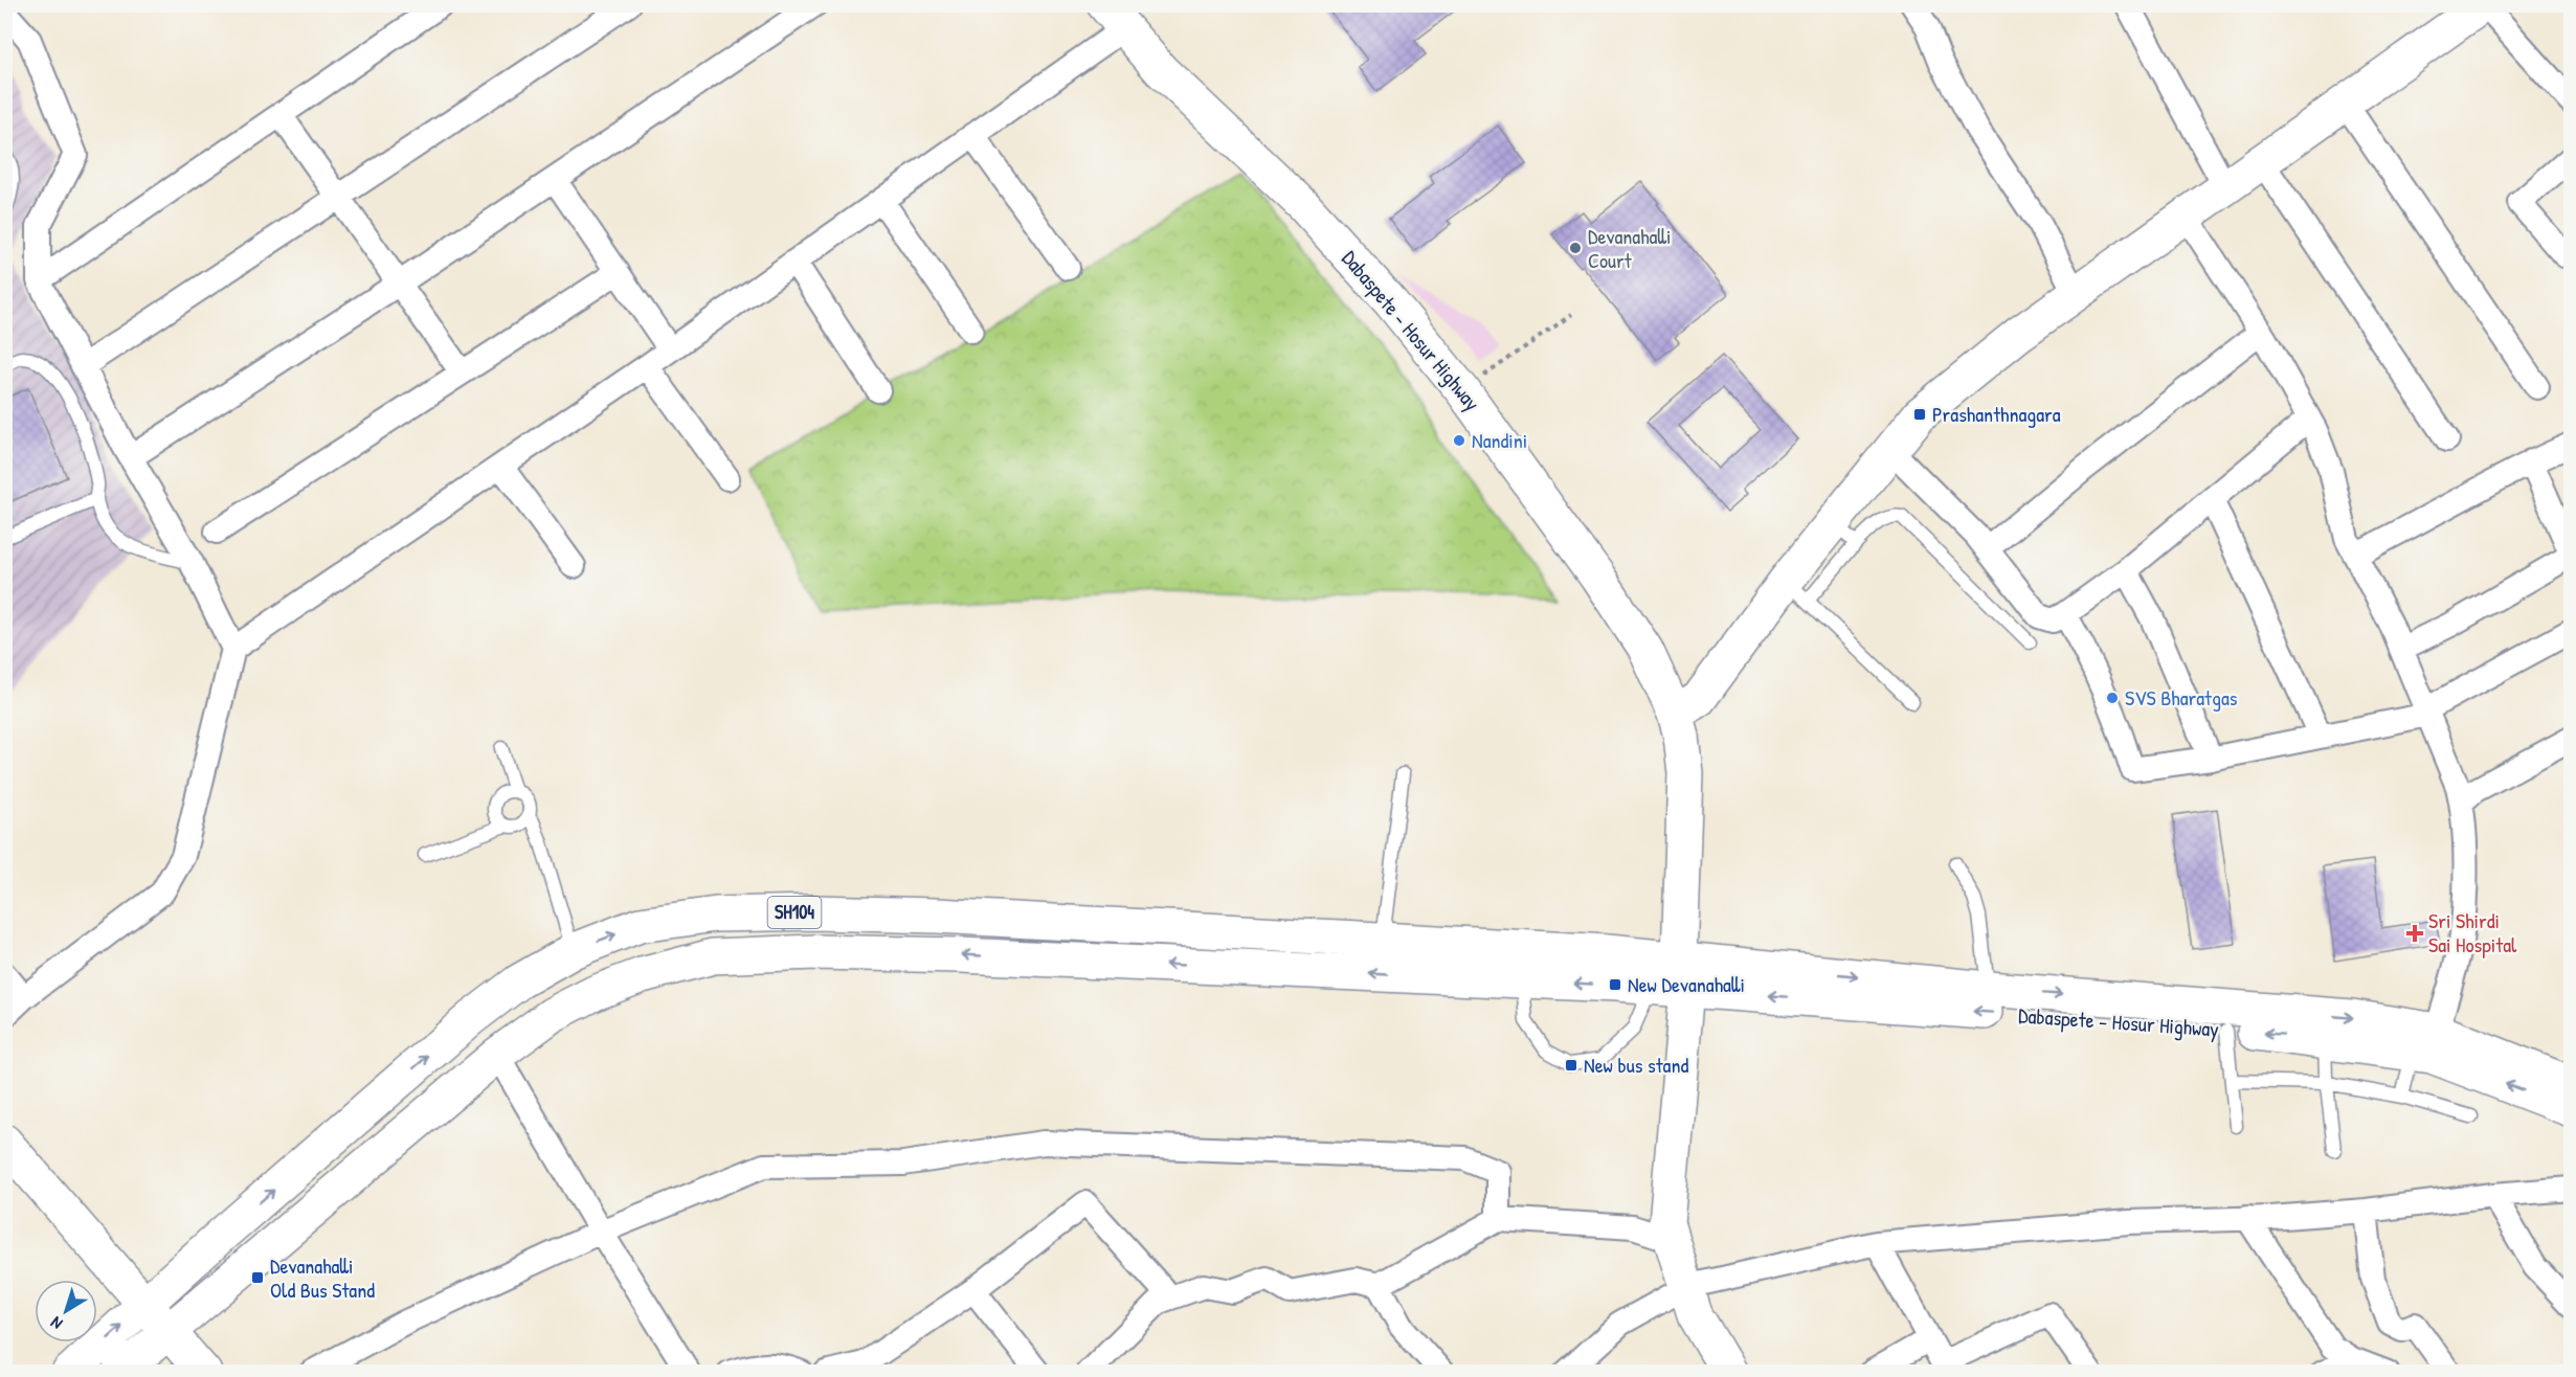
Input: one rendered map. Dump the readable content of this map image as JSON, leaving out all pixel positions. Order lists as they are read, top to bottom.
{
  "streets": {
    "main road": ["Dabaspete - Hosur Highway", "SH104"]
  },
  "crossings": [
    ["Dabaspete - Hosur Highway", "SH104"]
  ],
  "places": {
    "other": ["Devanahalli Court", "Nandini", "SVS Bharatgas"],
    "transit": [
      "Prashanthnagara",
      "New Devanahalli",
      "New bus stand",
      "Devanahalli Old Bus Stand"
    ],
    "health": ["Sri Shirdi Sai Hospital"]
  },
  "north": "bottom left"
}
